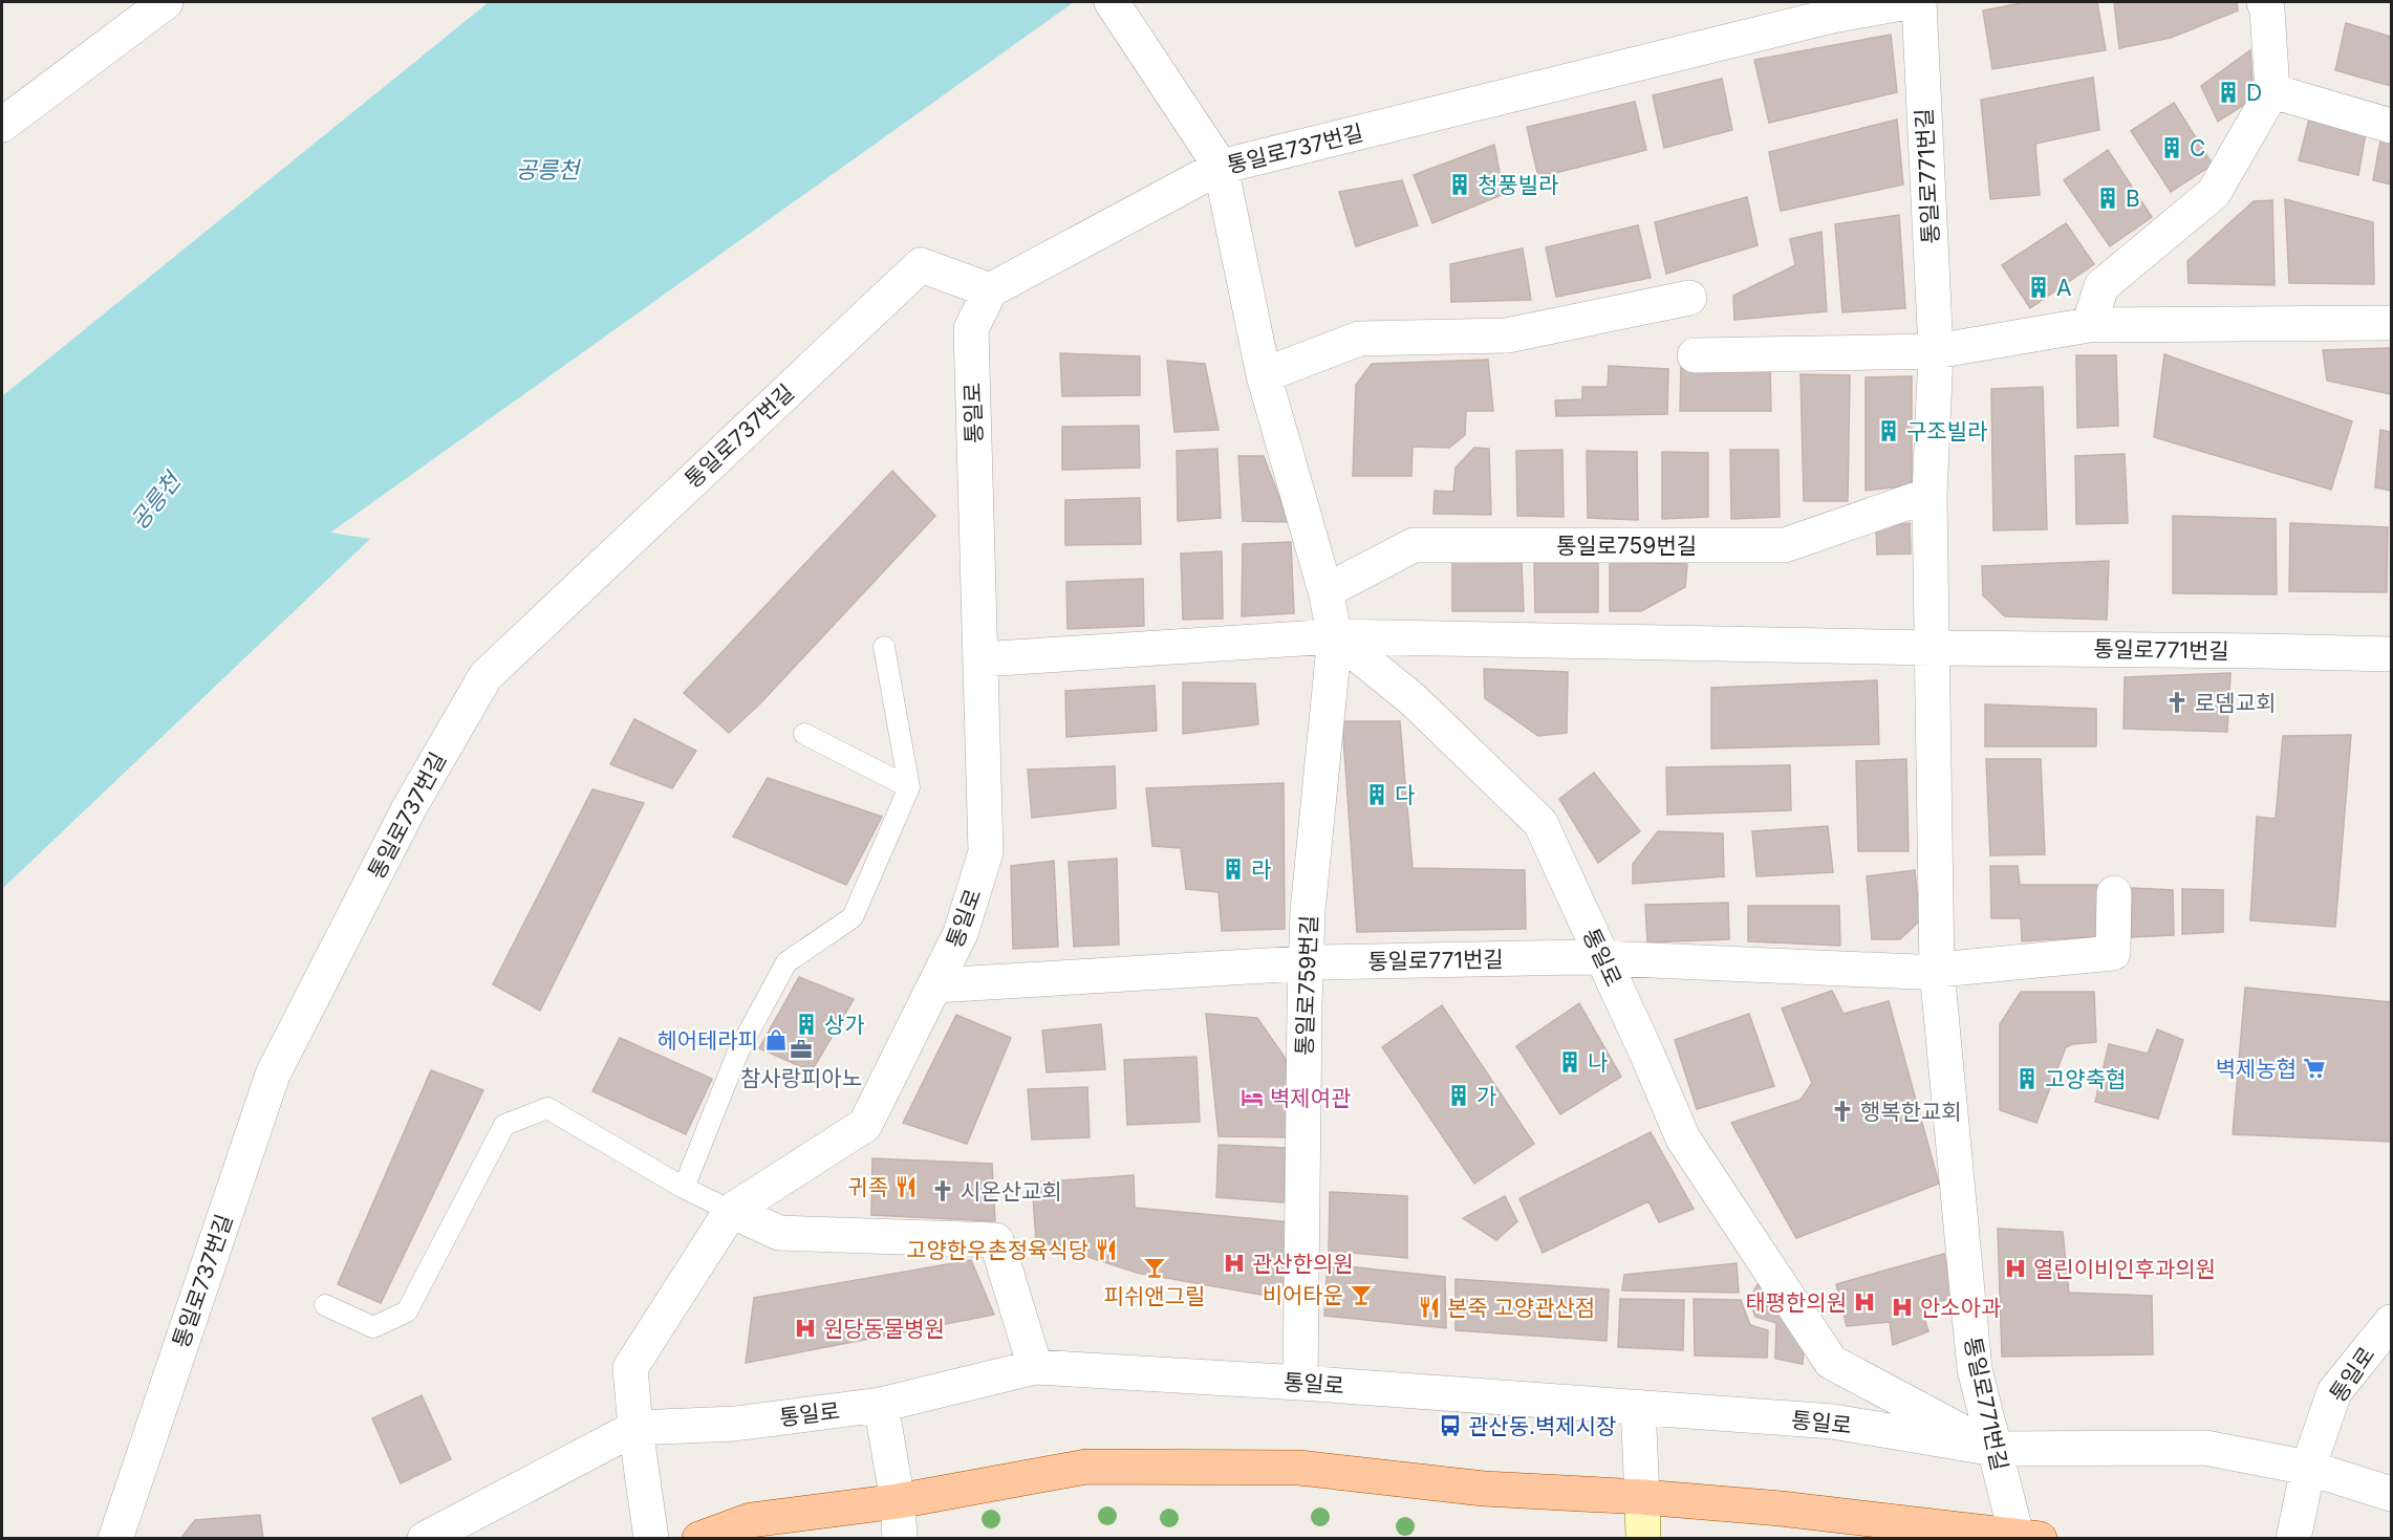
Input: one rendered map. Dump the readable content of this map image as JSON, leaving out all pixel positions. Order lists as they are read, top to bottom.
{
  "streets": {
    "street": [
      "통일로737번길",
      "통일로771번길",
      "통일로",
      "통일로759번길"
    ]
  },
  "crossings": [
    ["통일로737번길", "통일로"],
    ["통일로737번길", "통일로759번길"],
    ["통일로771번길", "통일로"],
    ["통일로771번길", "통일로759번길"],
    ["통일로", "통일로759번길"]
  ],
  "water": ["공릉천"],
  "places": {
    "building": [
      "D",
      "C",
      "청풍빌라",
      "B",
      "A",
      "구조빌라",
      "다",
      "라",
      "상가",
      "나",
      "고양축협",
      "가"
    ],
    "church": ["로뎀교회", "행복한교회", "시온산교회"],
    "shop": ["헤어테라피"],
    "office": ["참사랑피아노"],
    "supermarket": ["벽제농협"],
    "hotel": ["벽제여관"],
    "restaurant": ["귀족", "고양한우촌정육식당", "본죽 고양관산점"],
    "hospital": [
      "관산한의원",
      "열린이비인후과의원",
      "태평한의원",
      "안소아과",
      "원당동물병원"
    ],
    "bar": ["피쉬앤그릴", "비어타운"],
    "bus stop": ["관산동.벽제시장"]
  }
}
